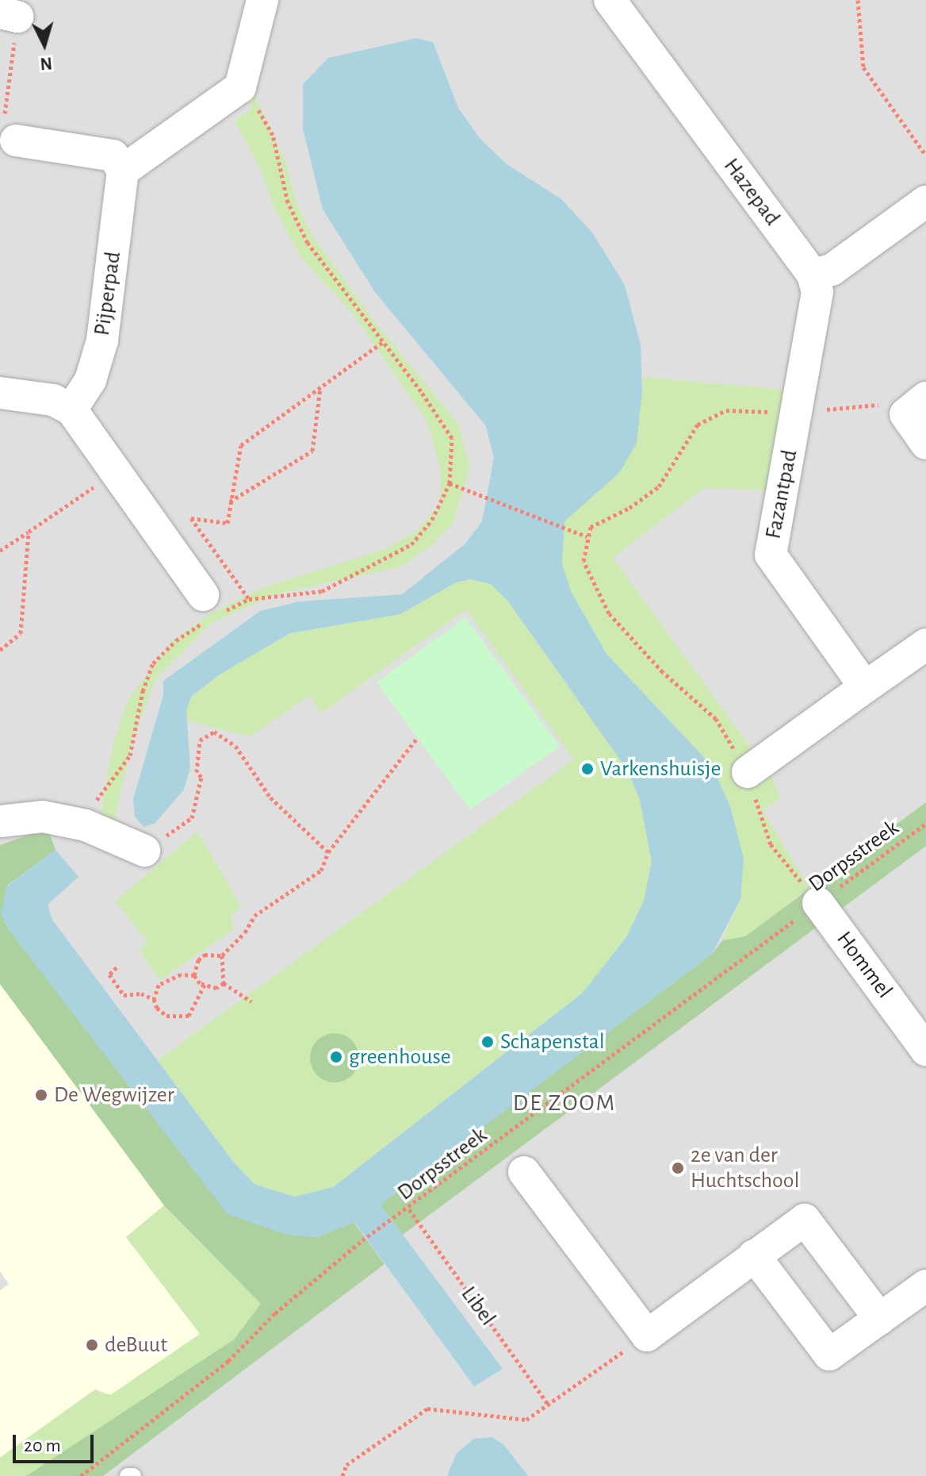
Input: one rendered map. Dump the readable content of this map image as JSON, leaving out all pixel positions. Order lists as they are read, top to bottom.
{
  "streets": {
    "street": [
      "Hazepad",
      "Pijperpad",
      "Fazantpad",
      "Hommel"
    ],
    "path": ["Dorpsstreek", "Libel"]
  },
  "crossings": [
    ["Hazepad", "Fazantpad"],
    ["Dorpsstreek", "Hommel"],
    ["Dorpsstreek", "Libel"]
  ],
  "districts": ["DE ZOOM"],
  "places": [
    "Varkenshuisje",
    "Schapenstal",
    "greenhouse",
    "De Wegwijzer",
    "2e van der Huchtschool",
    "deBuut"
  ],
  "scale_bar": "20 m",
  "north": "bottom"
}
